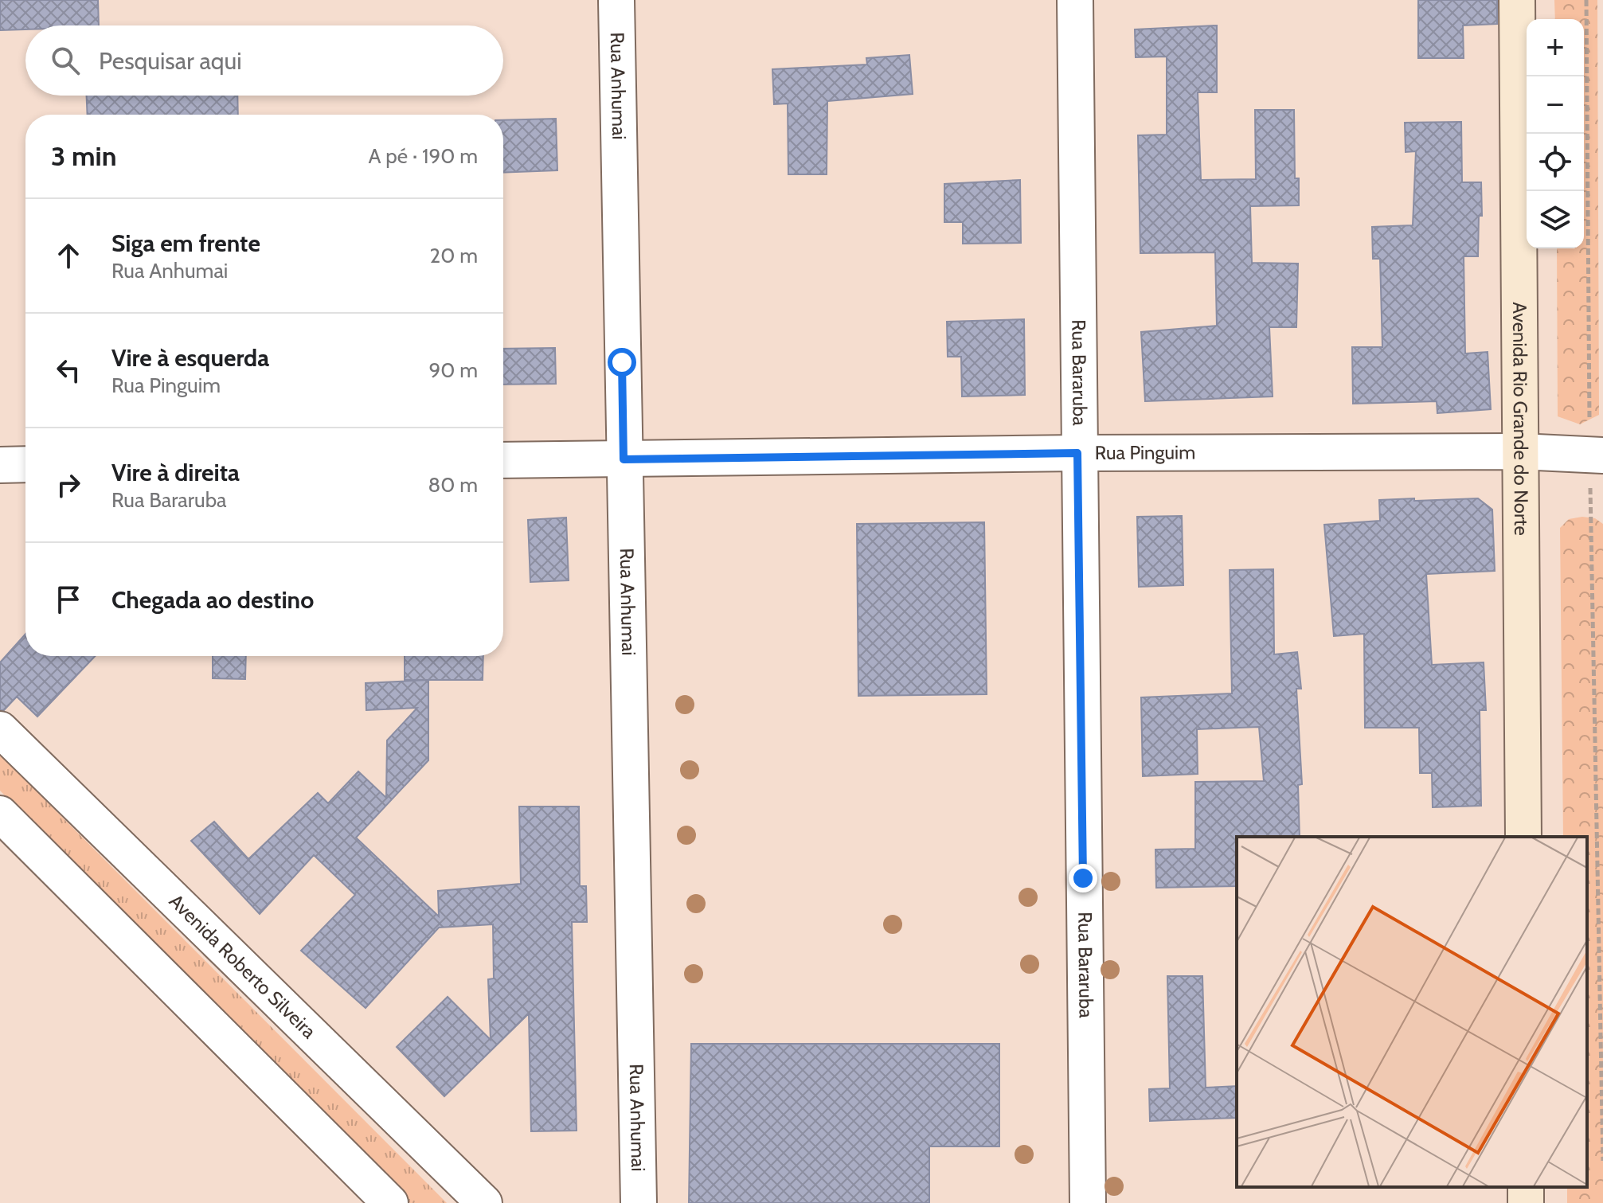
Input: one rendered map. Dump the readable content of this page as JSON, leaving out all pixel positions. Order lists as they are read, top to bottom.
{
  "streets": {
    "main road": ["Avenida Rio Grande do Norte"],
    "street": [
      "Rua Anhumai",
      "Rua Bararuba",
      "Rua Pinguim",
      "Avenida Roberto Silveira"
    ]
  },
  "crossings": [
    ["Rua Anhumai", "Rua Pinguim"],
    ["Rua Bararuba", "Rua Pinguim"],
    ["Avenida Rio Grande do Norte", "Rua Pinguim"]
  ],
  "page": {
    "map_buttons": ["+", "−"],
    "search": "Pesquisar aqui",
    "heading": ["3 min", "A pé · 190 m"],
    "list": [
      ["Siga em frente", "Rua Anhumai", "20 m"],
      ["Vire à esquerda", "Rua Pinguim", "90 m"],
      ["Vire à direita", "Rua Bararuba", "80 m"],
      "Chegada ao destino"
    ]
  }
}
